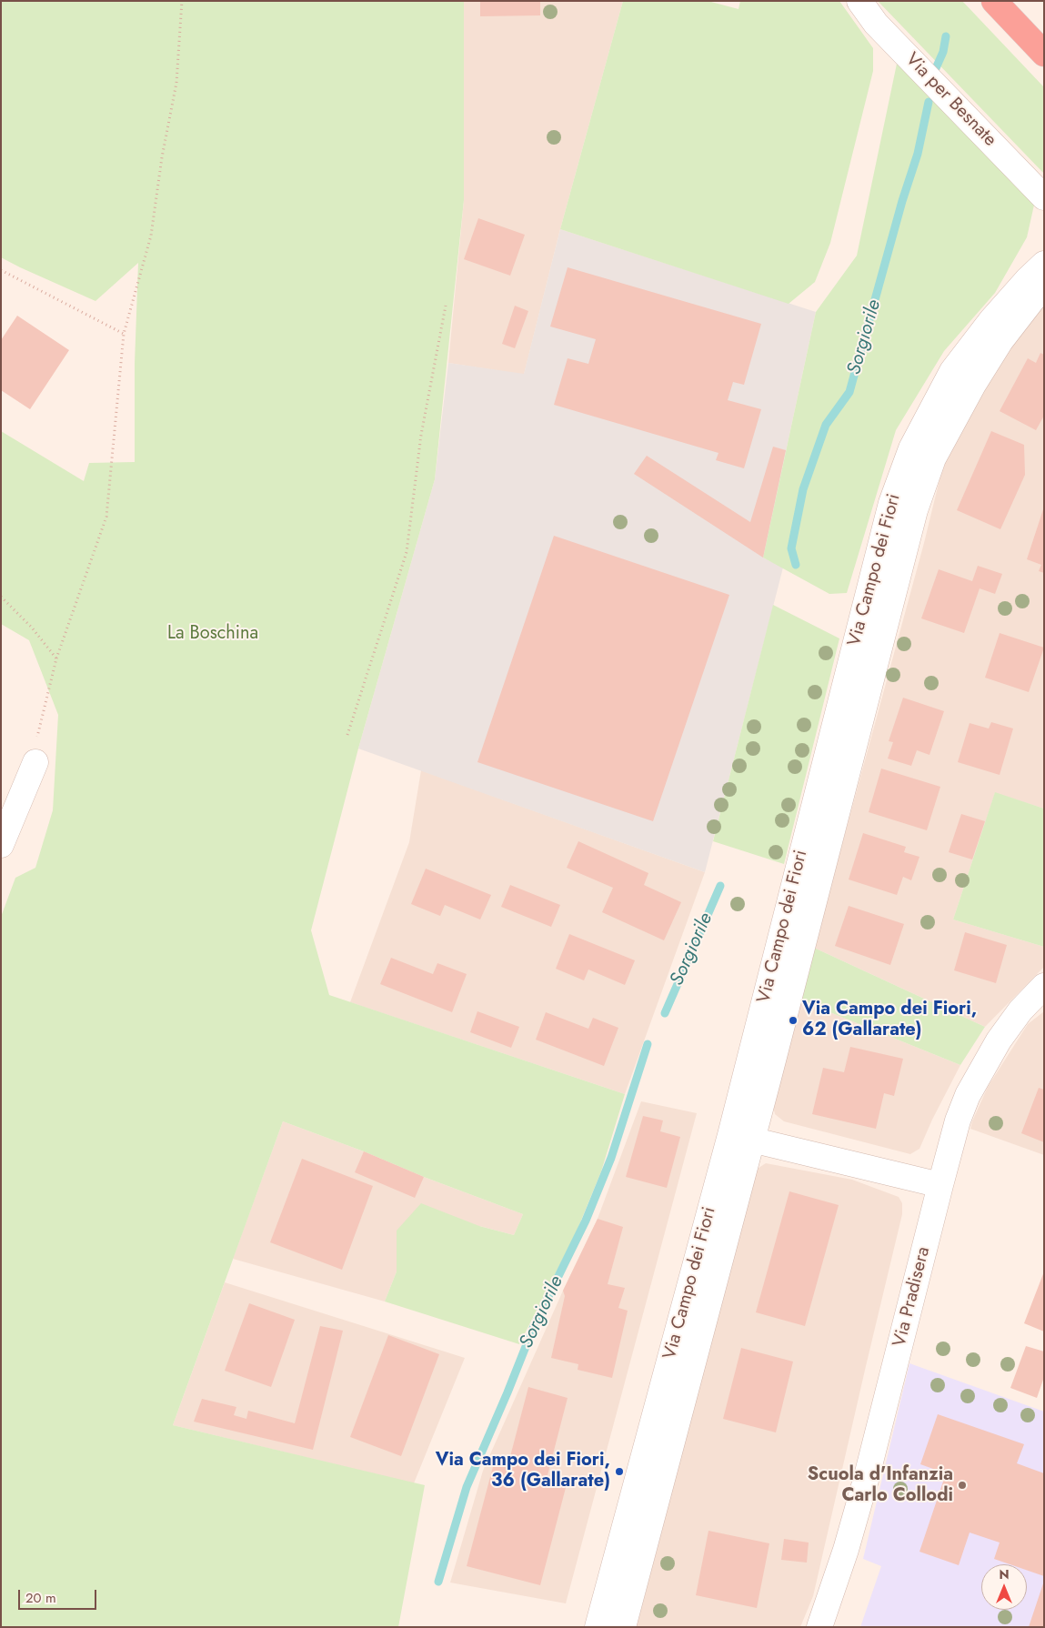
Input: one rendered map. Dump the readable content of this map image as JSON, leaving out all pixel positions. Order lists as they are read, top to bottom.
{
  "streets": {
    "street": ["Via per Besnate", "Via Campo dei Fiori", "Via Pradisera"]
  },
  "water": ["Sorgiorile"],
  "parks": ["La Boschina"],
  "places": ["Via Campo dei Fiori, 62 (Gallarate)", "Via Campo dei Fiori, 36 (Gallarate)", "Scuola d'Infanzia Carlo Collodi"],
  "scale_bar": "20 m",
  "north": "top"
}
